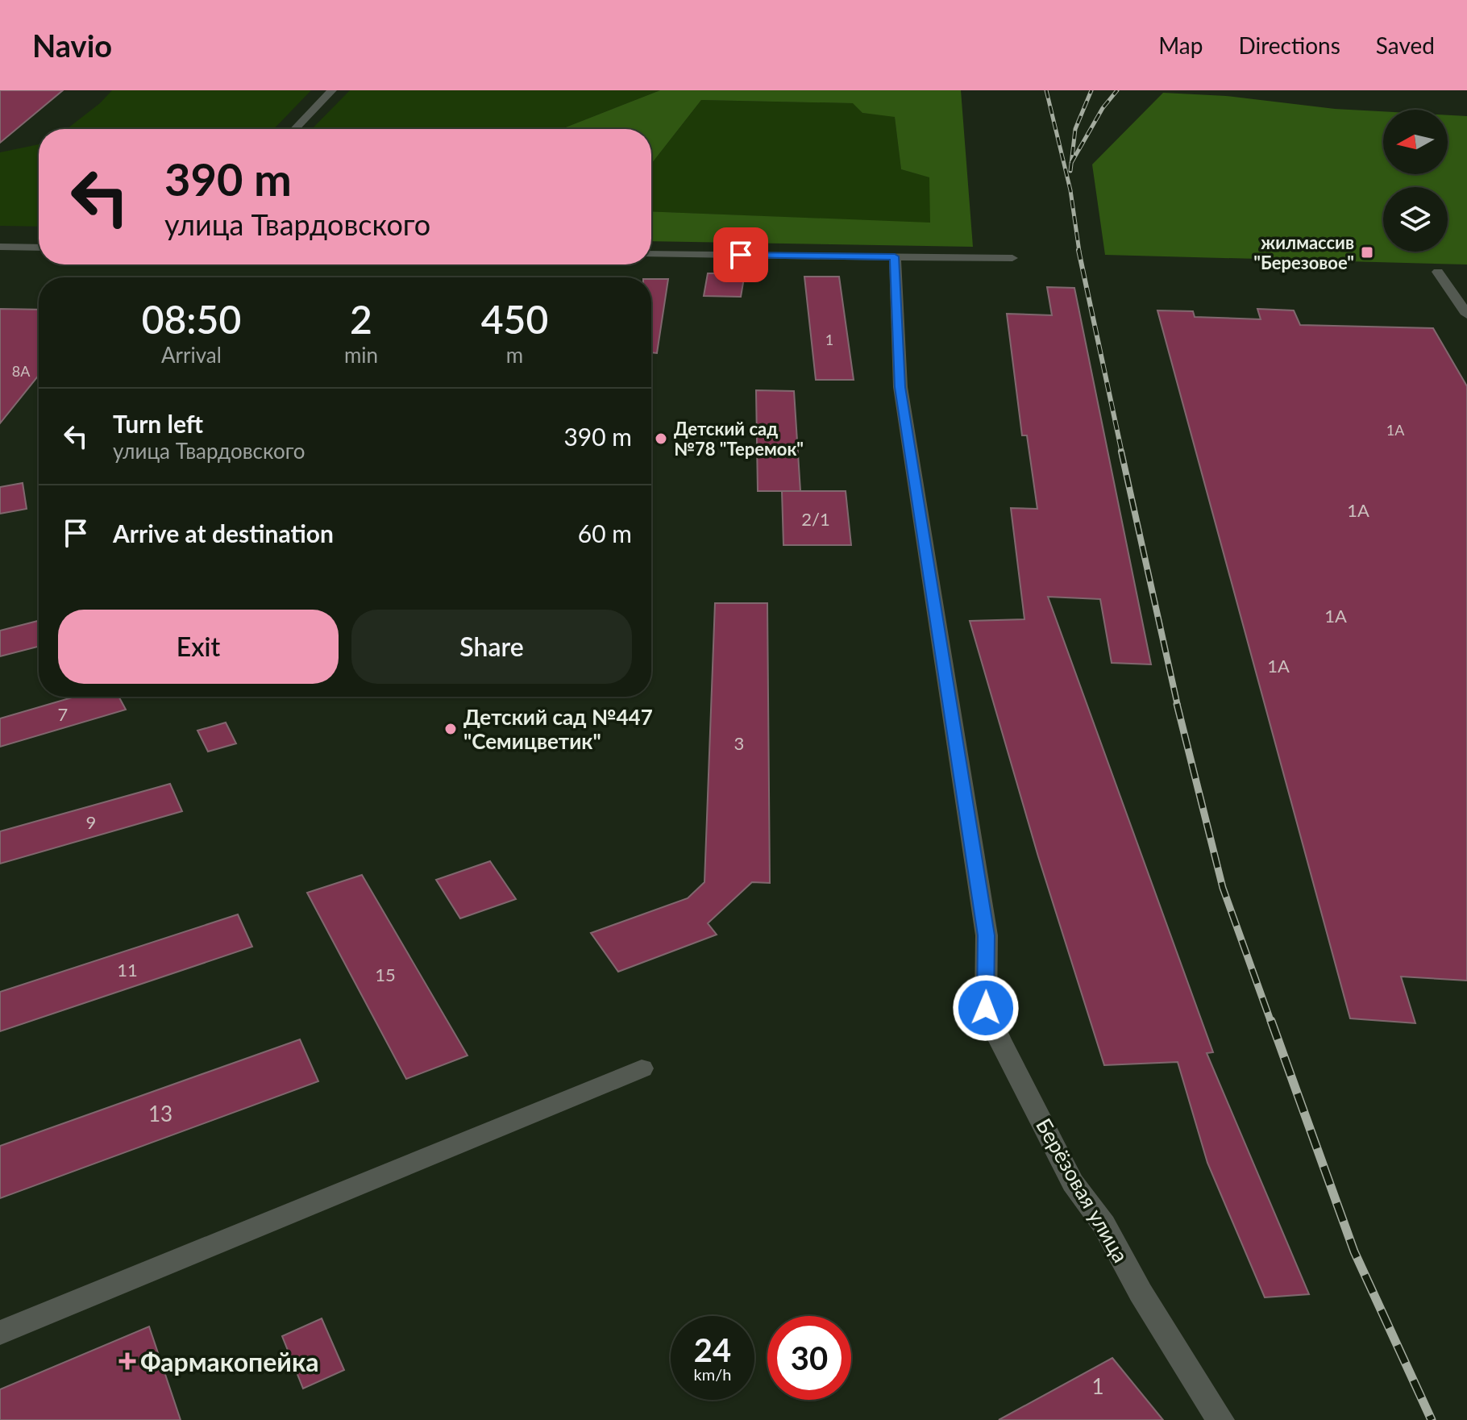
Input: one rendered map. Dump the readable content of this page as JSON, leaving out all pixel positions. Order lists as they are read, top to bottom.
{
  "streets": {
    "street": ["Берёзовая улица"]
  },
  "places": {
    "transit": ["жилмассив \"Березовое\""],
    "other": ["Детский сад №78 \"Теремок\"", "Детский сад №447 \"Семицветик\""],
    "health": ["Фармакопейка"]
  },
  "house_numbers": [
    "1",
    "8А",
    "1А",
    "1А",
    "2/1",
    "1А",
    "1А",
    "7",
    "3",
    "9",
    "11",
    "15",
    "13",
    "1"
  ],
  "north": "left",
  "page": {
    "header": "Navio",
    "nav": ["Map", "Directions", "Saved"],
    "turn": ["390 m", "улица Твардовского"],
    "eta": [
      "08:50",
      "Arrival",
      "2",
      "min",
      "450",
      "m"
    ],
    "list": [
      {
        "name": "Turn left",
        "note": "улица Твардовского",
        "value": "390 m"
      },
      {
        "name": "Arrive at destination",
        "value": "60 m"
      }
    ],
    "buttons": ["Exit", "Share"],
    "speed": "24 km/h",
    "limit": "30"
  }
}
